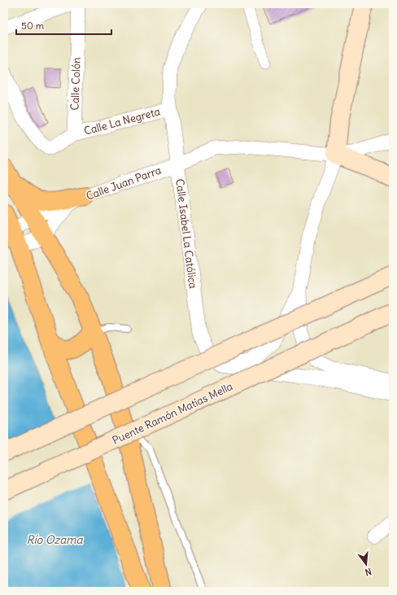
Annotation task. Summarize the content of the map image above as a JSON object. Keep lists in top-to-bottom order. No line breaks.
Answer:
{"streets":{"main road":["Puente Ramón Matías Mella"],"street":["Calle Colón","Calle La Negreta","Calle Juan Parra","Calle Isabel La Católica"]},"crossings":[["Calle Colón","Calle La Negreta"],["Calle La Negreta","Calle Isabel La Católica"],["Calle Juan Parra","Calle Isabel La Católica"]],"water":["Río Ozama"],"scale_bar":"50 m","north":"bottom"}
